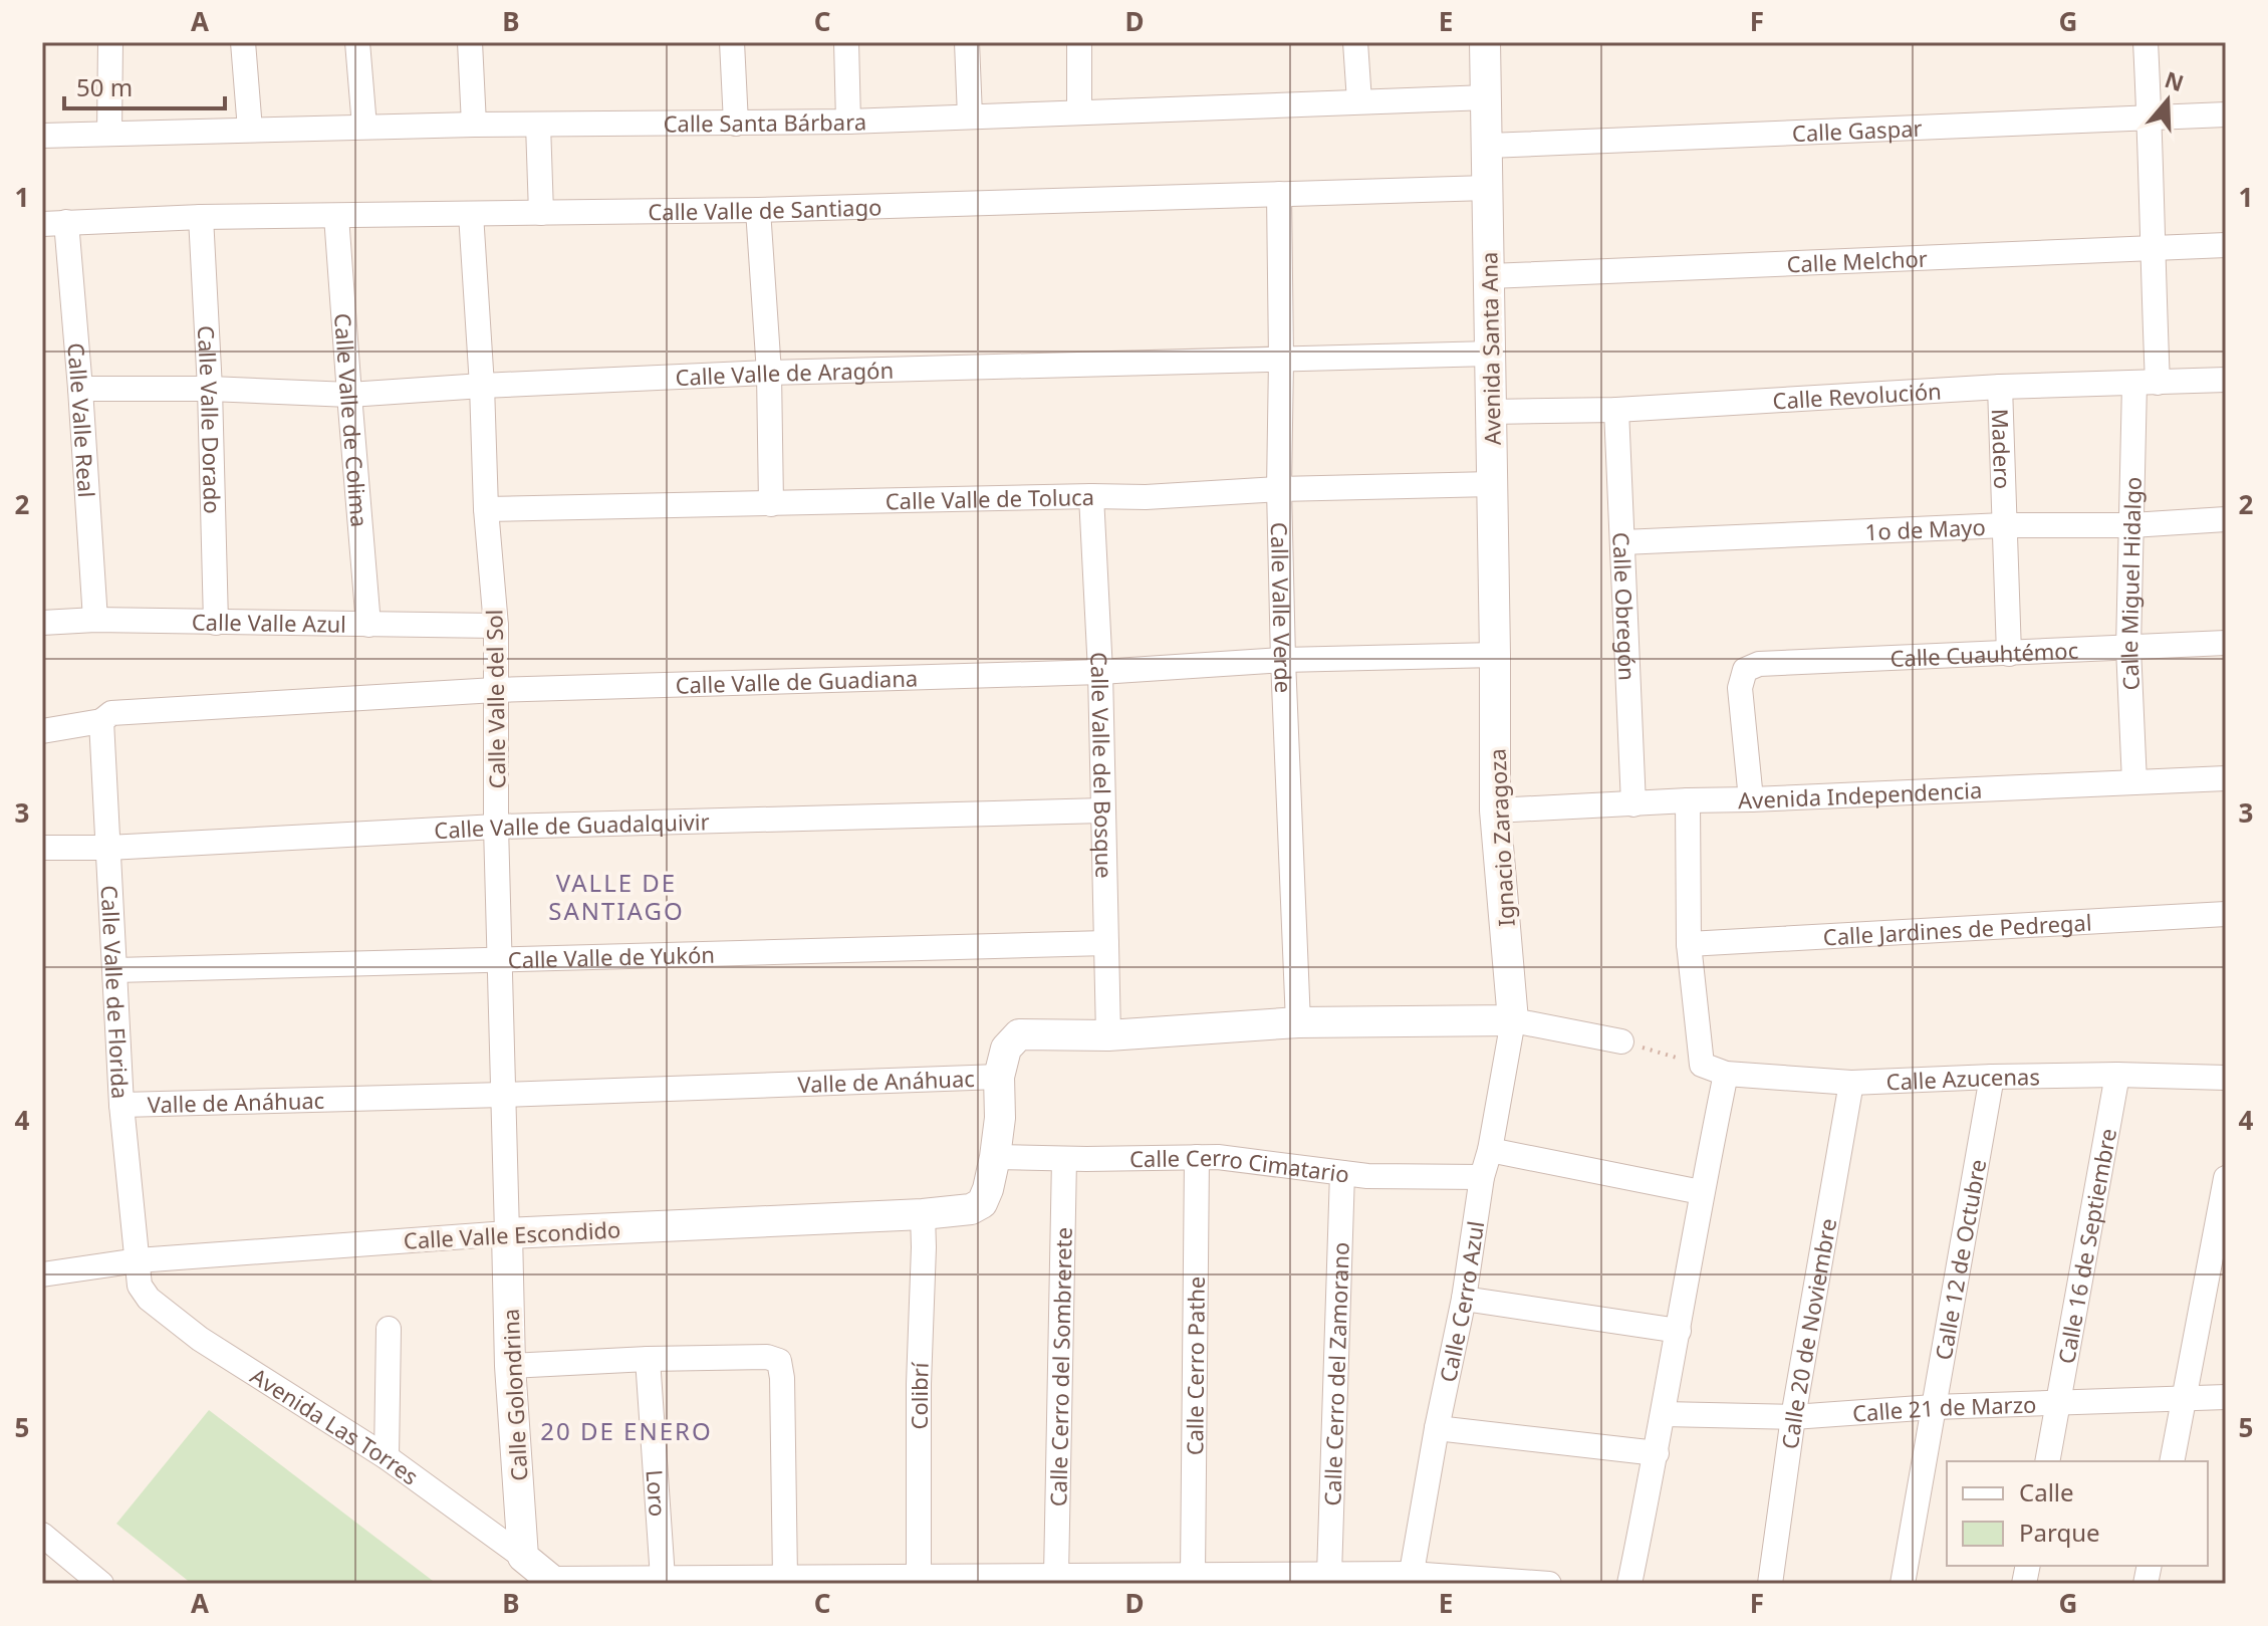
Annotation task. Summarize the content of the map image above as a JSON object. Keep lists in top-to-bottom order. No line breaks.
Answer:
{"streets":{"street":["Calle Santa Bárbara","Calle Gaspar","Calle Valle de Santiago","Calle Melchor","Avenida Santa Ana","Calle Valle de Aragón","Calle Revolución","Calle Valle Dorado","Calle Valle de Colima","Calle Valle Real","Madero","Calle Valle de Toluca","1o de Mayo","Calle Miguel Hidalgo","Calle Obregón","Calle Valle Verde","Calle Valle Azul","Calle Cuauhtémoc","Calle Valle de Guadiana","Calle Valle del Sol","Calle Valle del Bosque","Avenida Independencia","Calle Valle de Guadalquivir","Ignacio Zaragoza","Calle Jardines de Pedregal","Calle Valle de Yukón","Calle Valle de Florida","Calle Azucenas","Valle de Anáhuac","Calle Cerro Cimatario","Calle Valle Escondido","Calle 16 de Septiembre","Calle 12 de Octubre","Calle Cerro Azul","Calle 20 de Noviembre","Calle Cerro Pathe","Calle Cerro del Sombrerete","Calle Cerro del Zamorano","Calle Golondrina","Colibrí","Calle 21 de Marzo","Avenida Las Torres","Loro"]},"crossings":[["Calle Santa Bárbara","Avenida Santa Ana"],["Calle Gaspar","Avenida Santa Ana"],["Calle Gaspar","Calle Miguel Hidalgo"],["Calle Valle de Santiago","Avenida Santa Ana"],["Calle Valle de Santiago","Calle Valle Dorado"],["Calle Valle de Santiago","Calle Valle de Colima"],["Calle Valle de Santiago","Calle Valle Real"],["Calle Valle de Santiago","Calle Valle Verde"],["Calle Valle de Santiago","Calle Valle del Sol"],["Calle Melchor","Avenida Santa Ana"],["Calle Melchor","Calle Miguel Hidalgo"],["Avenida Santa Ana","Calle Valle de Aragón"],["Avenida Santa Ana","Calle Revolución"],["Avenida Santa Ana","Calle Valle de Toluca"],["Avenida Santa Ana","Calle Valle de Guadiana"],["Avenida Santa Ana","Ignacio Zaragoza"],["Calle Valle de Aragón","Calle Valle Dorado"],["Calle Valle de Aragón","Calle Valle de Colima"],["Calle Valle de Aragón","Calle Valle Real"],["Calle Valle de Aragón","Calle Valle Verde"],["Calle Valle de Aragón","Calle Valle del Sol"],["Calle Revolución","Madero"],["Calle Revolución","Calle Miguel Hidalgo"],["Calle Revolución","Calle Obregón"],["Calle Valle Dorado","Calle Valle Azul"],["Calle Valle de Colima","Calle Valle Azul"],["Calle Valle Real","Calle Valle Azul"],["Madero","1o de Mayo"],["Madero","Calle Cuauhtémoc"],["Calle Valle de Toluca","Calle Valle Verde"],["Calle Valle de Toluca","Calle Valle del Sol"],["Calle Valle de Toluca","Calle Valle del Bosque"],["1o de Mayo","Calle Miguel Hidalgo"],["1o de Mayo","Calle Obregón"],["Calle Miguel Hidalgo","Calle Cuauhtémoc"],["Calle Miguel Hidalgo","Avenida Independencia"],["Calle Obregón","Avenida Independencia"],["Calle Valle Verde","Calle Valle de Guadiana"],["Calle Valle Verde","Valle de Anáhuac"],["Calle Valle Azul","Calle Valle del Sol"],["Calle Cuauhtémoc","Avenida Independencia"],["Calle Valle de Guadiana","Calle Valle del Sol"],["Calle Valle de Guadiana","Calle Valle del Bosque"],["Calle Valle de Guadiana","Ignacio Zaragoza"],["Calle Valle de Guadiana","Calle Valle de Florida"],["Calle Valle del Sol","Calle Valle de Guadalquivir"],["Calle Valle del Sol","Calle Valle de Yukón"],["Calle Valle del Sol","Valle de Anáhuac"],["Calle Valle del Sol","Calle Valle Escondido"],["Calle Valle del Sol","Calle Golondrina"],["Calle Valle del Bosque","Calle Valle de Guadalquivir"],["Calle Valle del Bosque","Calle Valle de Yukón"],["Calle Valle del Bosque","Valle de Anáhuac"],["Avenida Independencia","Ignacio Zaragoza"],["Calle Valle de Guadalquivir","Calle Valle de Florida"],["Ignacio Zaragoza","Valle de Anáhuac"],["Ignacio Zaragoza","Calle Cerro Azul"],["Calle Valle de Yukón","Calle Valle de Florida"],["Calle Valle de Florida","Valle de Anáhuac"],["Calle Valle de Florida","Calle Valle Escondido"],["Calle Valle de Florida","Avenida Las Torres"],["Calle Azucenas","Calle 16 de Septiembre"],["Calle Azucenas","Calle 12 de Octubre"],["Calle Azucenas","Calle 20 de Noviembre"],["Valle de Anáhuac","Calle Cerro Azul"],["Calle Cerro Cimatario","Calle Valle Escondido"],["Calle Cerro Cimatario","Calle Cerro Azul"],["Calle Cerro Cimatario","Calle Cerro Pathe"],["Calle Cerro Cimatario","Calle Cerro del Sombrerete"],["Calle Cerro Cimatario","Calle Cerro del Zamorano"],["Calle Valle Escondido","Calle Golondrina"],["Calle Valle Escondido","Colibrí"],["Calle Valle Escondido","Avenida Las Torres"],["Calle 16 de Septiembre","Calle 21 de Marzo"],["Calle 12 de Octubre","Calle 21 de Marzo"],["Calle 20 de Noviembre","Calle 21 de Marzo"],["Calle Golondrina","Avenida Las Torres"]],"districts":["VALLE DE SANTIAGO","20 DE ENERO"],"legend":["Calle","Parque"],"scale_bar":"50 m","north":"top","grid":{"columns":["A","B","C","D","E","F","G"],"rows":["1","2","3","4","5"]}}
